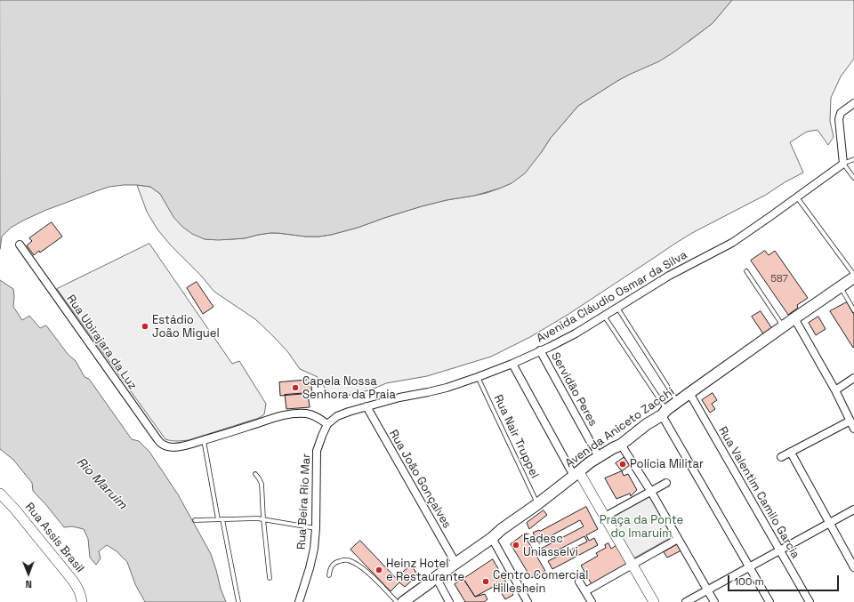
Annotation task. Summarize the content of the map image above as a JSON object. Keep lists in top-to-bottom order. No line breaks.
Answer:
{"streets":{"main road":["Avenida Aniceto Zacchi"],"street":["Avenida Cláudio Osmar da Silva","Rua Ubirajara da Luz","Servidão Peres","Rua João Gonçalves","Rua Valentim Camilo Garcia","Rua Beira Rio Mar","Rua Assis Brasil"],"lane":["Rua Nair Truppel"]},"crossings":[["Avenida Cláudio Osmar da Silva","Servidão Peres"],["Avenida Cláudio Osmar da Silva","Rua Nair Truppel"],["Avenida Cláudio Osmar da Silva","Rua João Gonçalves"],["Avenida Cláudio Osmar da Silva","Rua Beira Rio Mar"],["Servidão Peres","Avenida Aniceto Zacchi"],["Avenida Aniceto Zacchi","Rua Nair Truppel"],["Avenida Aniceto Zacchi","Rua João Gonçalves"],["Avenida Aniceto Zacchi","Rua Valentim Camilo Garcia"]],"water":["Rio Maruim"],"parks":["Praça da Ponte do Imaruim"],"places":["Estádio João Miguel","Capela Nossa Senhora da Praia","Polícia Militar","Fadesc Uniasselvi","Heinz Hotel e Restaurante","Centro Comercial Hilleshein"],"house_numbers":["587"],"scale_bar":"100 m","north":"bottom"}
